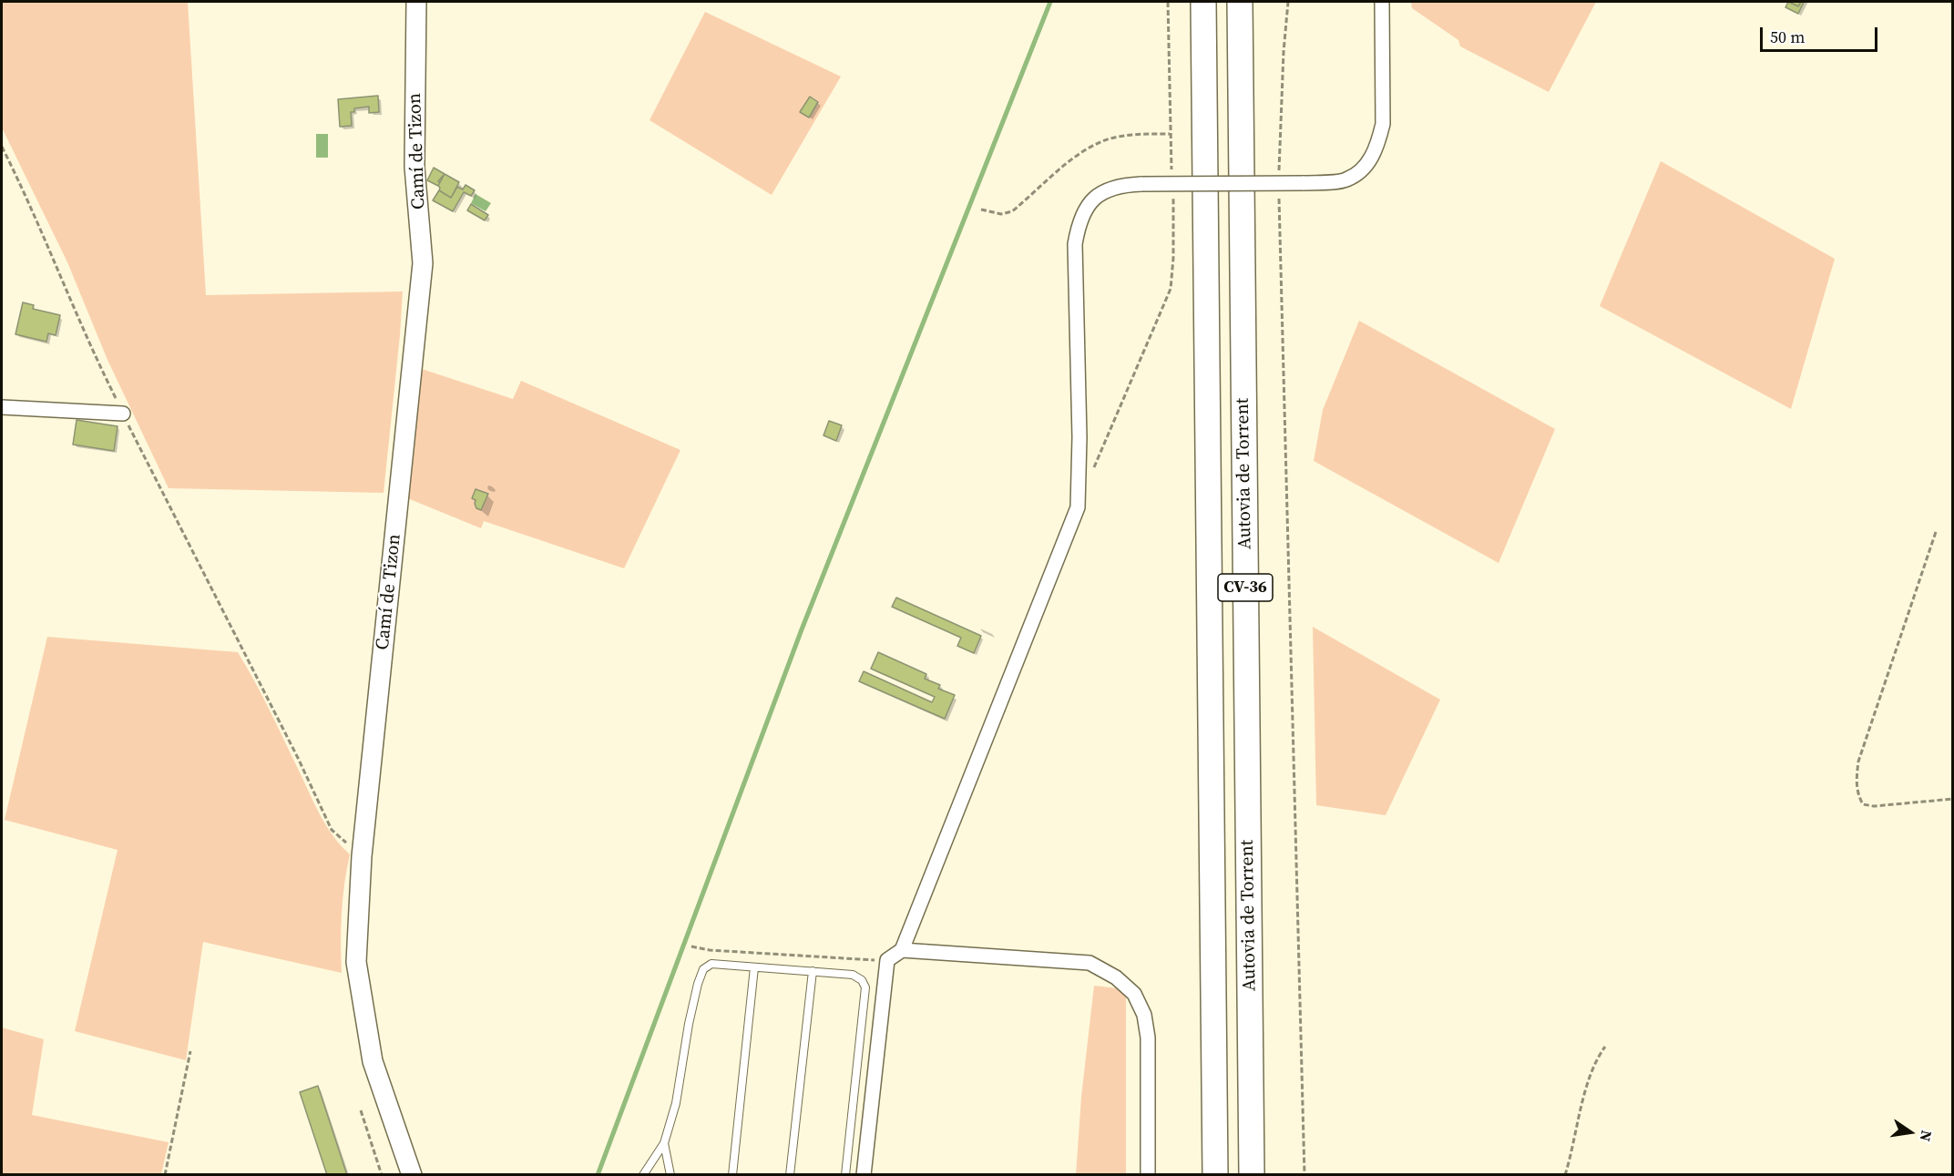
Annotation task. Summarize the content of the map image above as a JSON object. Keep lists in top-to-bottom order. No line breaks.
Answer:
{"streets":{"highway":["Autovia de Torrent","CV-36"],"street":["Camí de Tizon"]},"scale_bar":"50 m","north":"right"}
